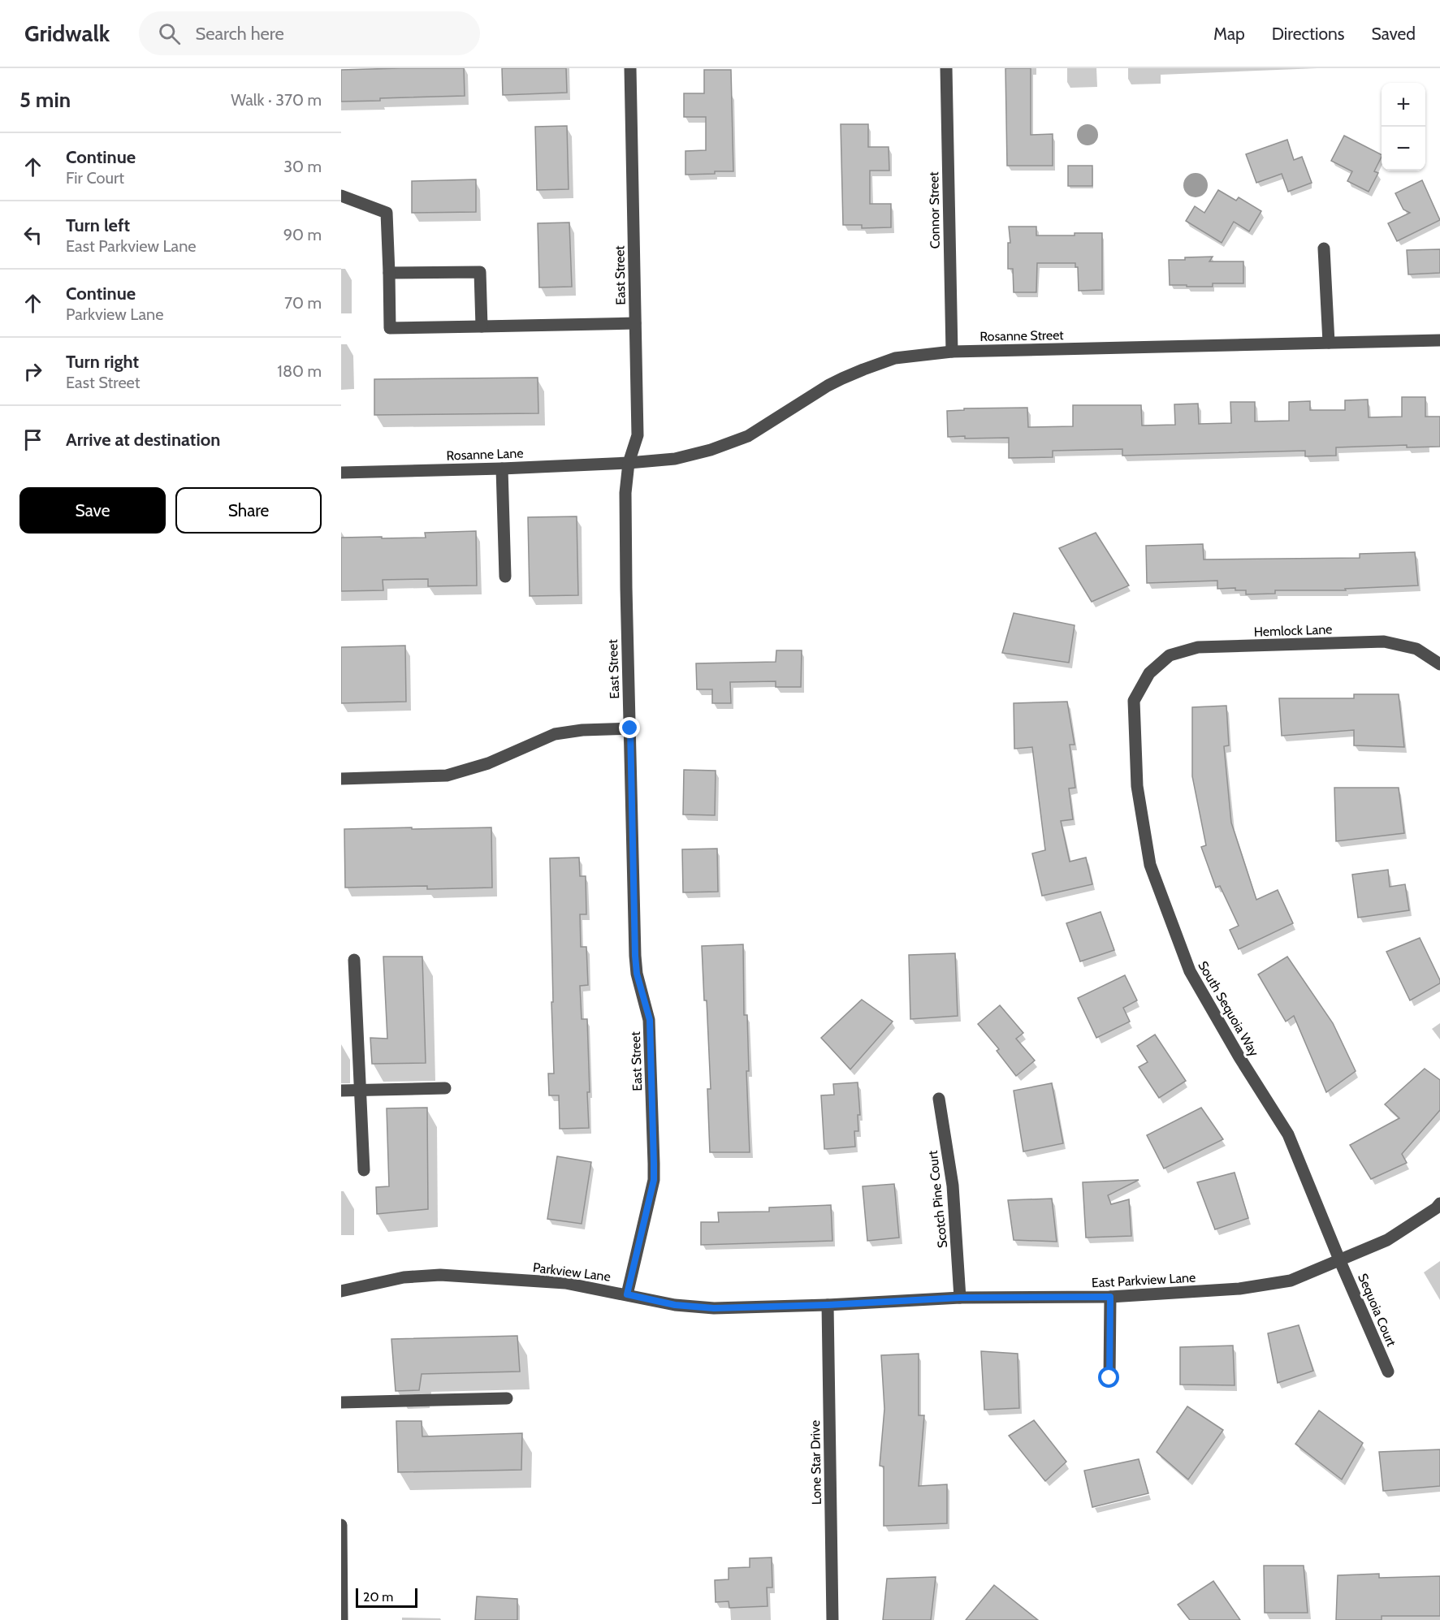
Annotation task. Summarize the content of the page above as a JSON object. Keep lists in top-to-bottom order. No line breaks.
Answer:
{"streets":{"street":["Connor Street","East Street","Rosanne Street","Rosanne Lane","Hemlock Lane","South Sequoia Way","Scotch Pine Court","Parkview Lane","East Parkview Lane","Sequoia Court","Lone Star Drive"]},"crossings":[["Connor Street","Rosanne Street"],["East Street","Rosanne Street"],["East Street","Rosanne Lane"],["East Street","Parkview Lane"],["Rosanne Street","Rosanne Lane"],["Hemlock Lane","South Sequoia Way"],["South Sequoia Way","East Parkview Lane"],["South Sequoia Way","Sequoia Court"],["Scotch Pine Court","East Parkview Lane"],["Parkview Lane","East Parkview Lane"],["Parkview Lane","Lone Star Drive"],["East Parkview Lane","Sequoia Court"],["East Parkview Lane","Lone Star Drive"]],"scale_bar":"20 m","page":{"header":"Gridwalk","search":"Search here","nav":["Map","Directions","Saved"],"heading":["5 min","Walk · 370 m"],"map_buttons":["+","−"],"list":[["Continue","Fir Court","30 m"],["Turn left","East Parkview Lane","90 m"],["Continue","Parkview Lane","70 m"],["Turn right","East Street","180 m"],"Arrive at destination"],"buttons":["Save","Share"],"scale":"20 m"}}
